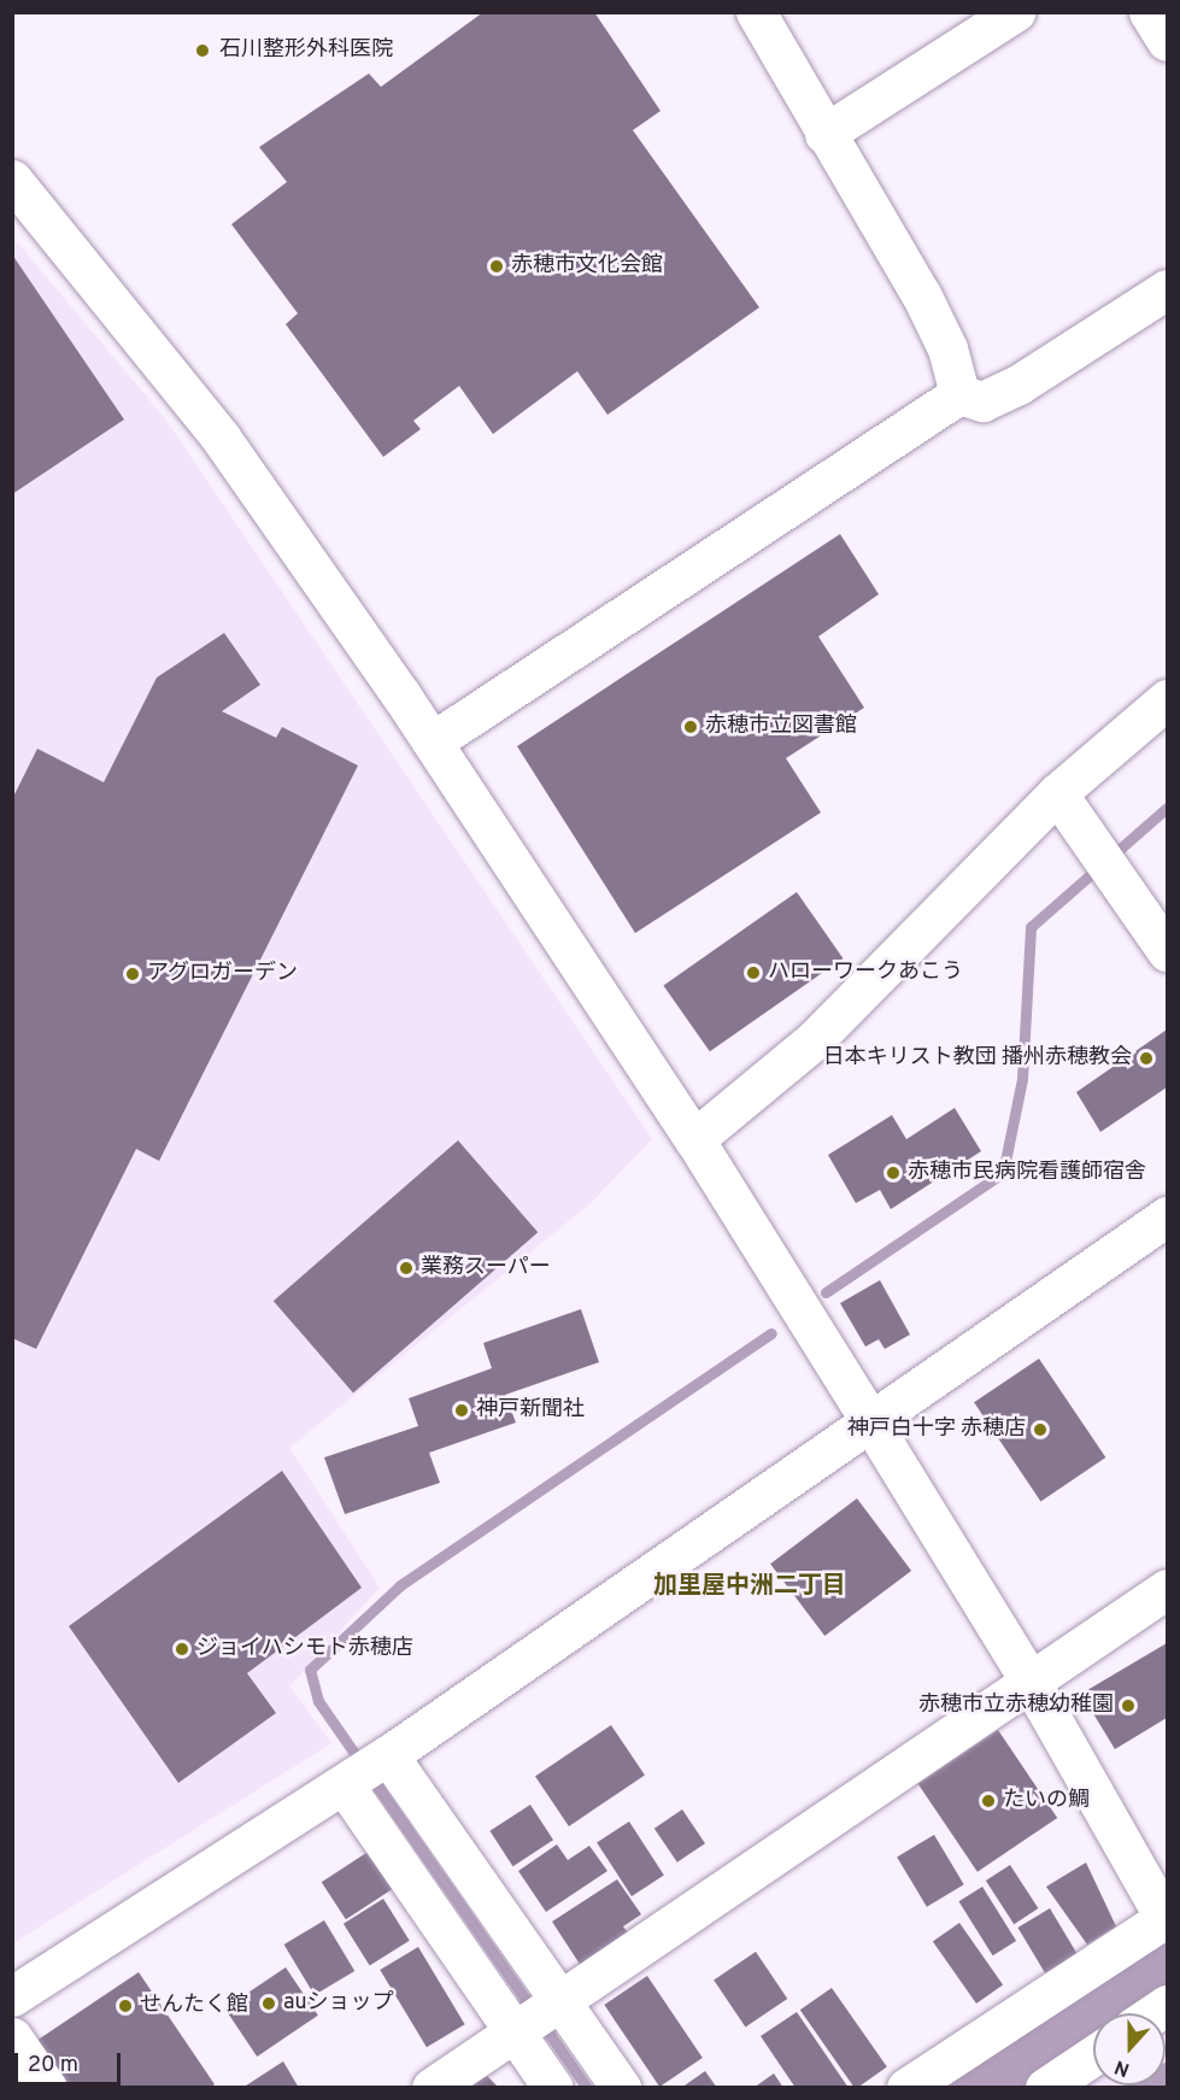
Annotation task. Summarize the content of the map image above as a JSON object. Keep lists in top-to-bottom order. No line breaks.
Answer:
{"districts":["加里屋中洲二丁目"],"places":["石川整形外科医院","赤穂市文化会館","赤穂市立図書館","ハローワークあこう","アグロガーデン","日本キリスト教団 播州赤穂教会","赤穂市民病院看護師宿舎","業務スーパー","神戸新聞社","神戸白十字 赤穂店","ジョイハシモト赤穂店","赤穂市立赤穂幼稚園","たいの鯛","auショップ","せんたく館"],"scale_bar":"20 m","north":"bottom"}
